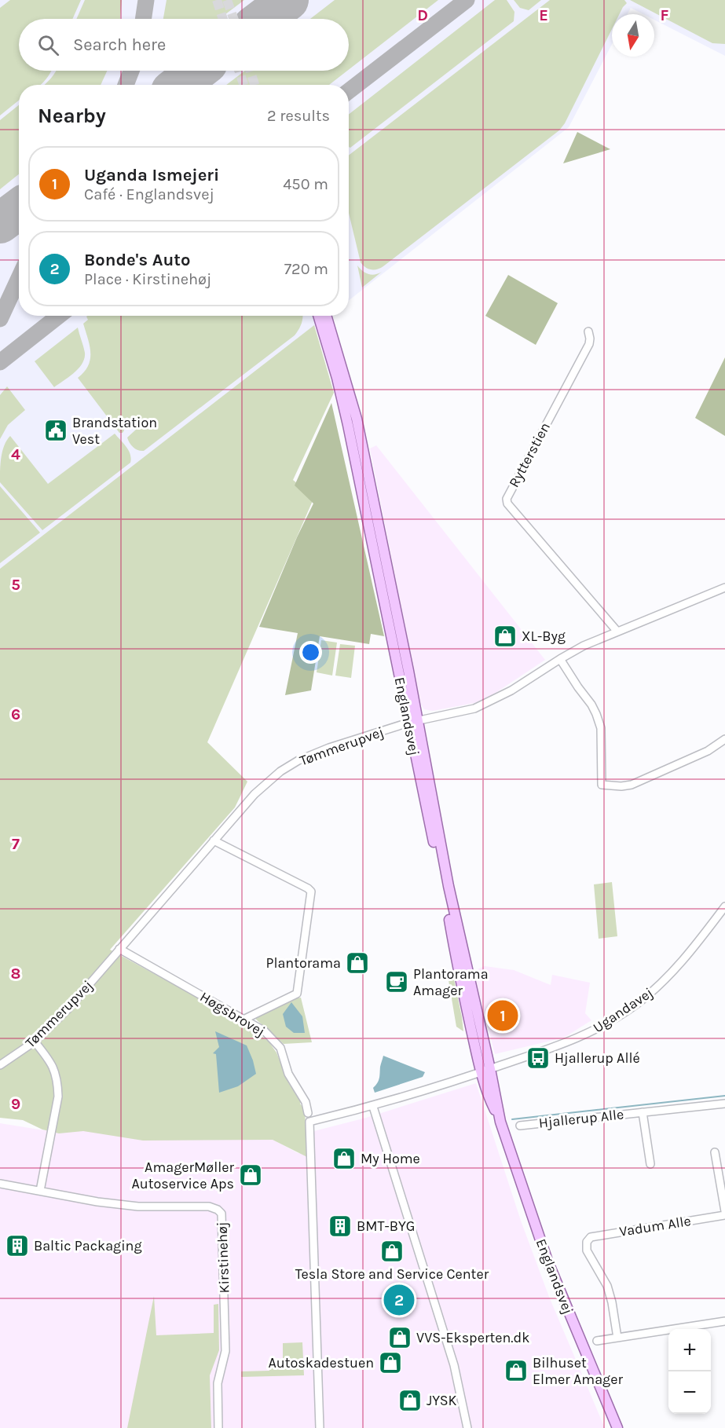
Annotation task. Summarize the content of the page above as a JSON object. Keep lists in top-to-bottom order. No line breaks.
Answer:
{"streets":{"main road":["Englandsvej"],"street":["Rytterstien","Tømmerupvej","Ugandavej","Høgsbrovej","Hjallerup Alle","Vadum Alle","Kirstinehøj"]},"crossings":[["Rytterstien","Tømmerupvej"],["Englandsvej","Tømmerupvej"],["Englandsvej","Ugandavej"],["Tømmerupvej","Høgsbrovej"]],"places":{"public building":["Brandstation Vest"],"shop":["XL-Byg","Plantorama","My Home","AmagerMøller Autoservice Aps","Tesla Store and Service Center","VVS-Eksperten.dk","Autoskadestuen","Bilhuset Elmer Amager","JYSK"],"cafe":["Plantorama Amager"],"bus stop":["Hjallerup Allé"],"building":["BMT-BYG","Baltic Packaging"]},"north":"bottom","page":{"search":"Search here","heading":["Nearby","2 results"],"list":[{"mark":"1","name":"Uganda Ismejeri","note":"Café · Englandsvej","value":"450 m"},{"mark":"2","name":"Bonde's Auto","note":"Place · Kirstinehøj","value":"720 m"}],"pins":["1","2"],"map_buttons":["+","−"]},"grid":{"columns":["D","E","F"],"rows":["4","5","6","7","8","9"]}}
